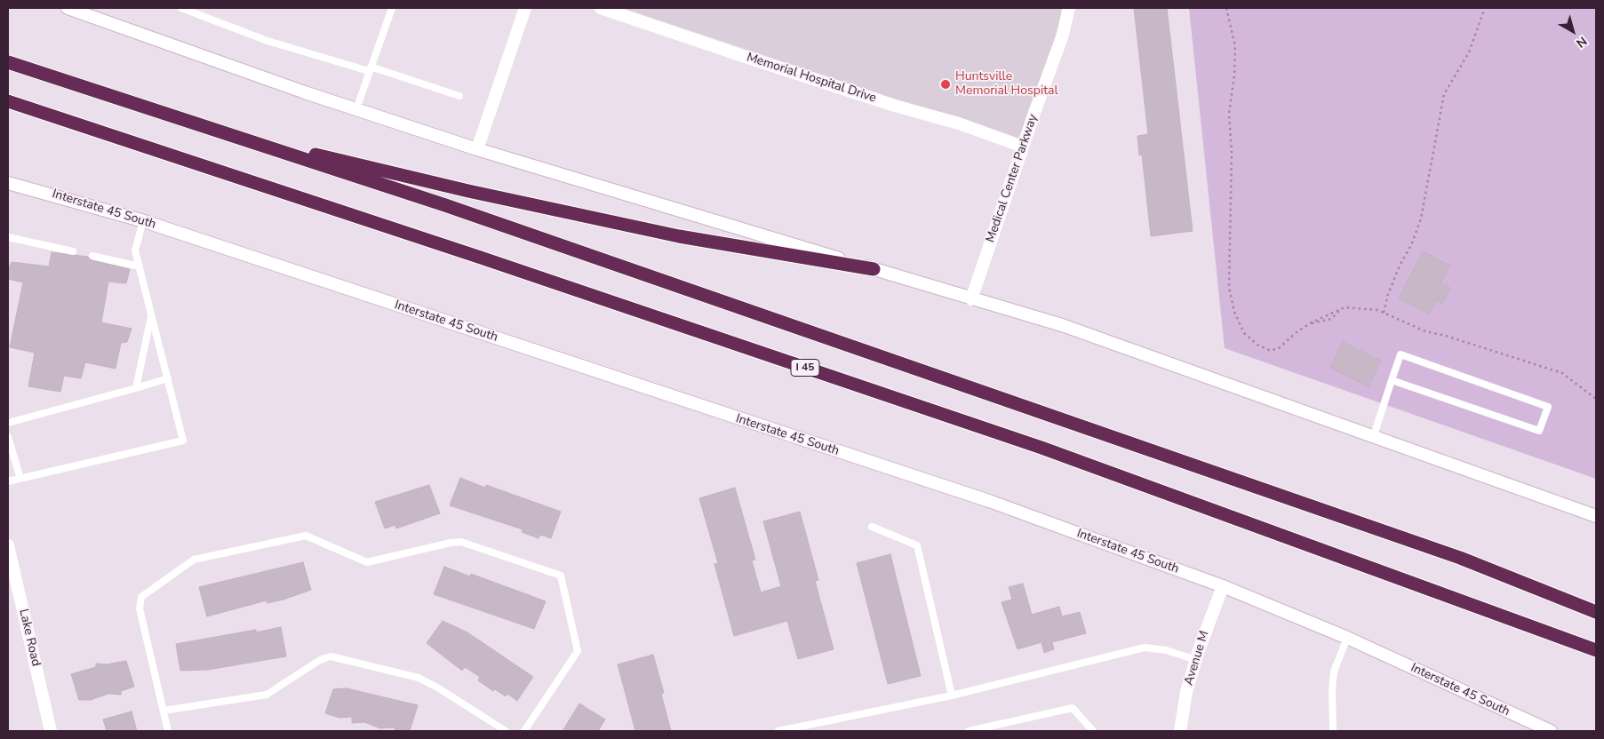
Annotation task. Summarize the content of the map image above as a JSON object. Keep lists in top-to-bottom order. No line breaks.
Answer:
{"streets":{"highway":["I 45"],"main road":["Memorial Hospital Drive","Medical Center Parkway","Interstate 45 South","Lake Road","Avenue M"]},"crossings":[["Memorial Hospital Drive","Medical Center Parkway"],["Interstate 45 South","Avenue M"]],"places":["Huntsville Memorial Hospital"],"north":"bottom right"}
